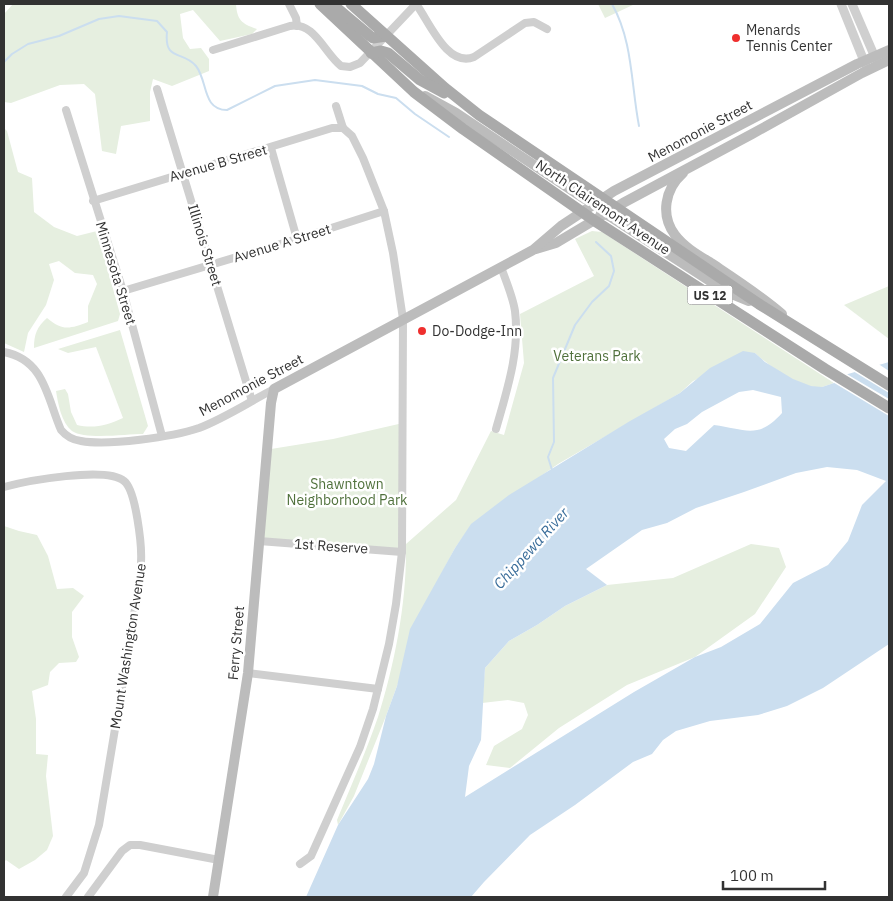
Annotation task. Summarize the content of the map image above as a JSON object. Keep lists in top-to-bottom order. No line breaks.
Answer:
{"streets":{"main road":["Menomonie Street","North Clairemont Avenue","US 12","Ferry Street"],"street":["Avenue B Street","Avenue A Street","Illinois Street","Minnesota Street","1st Reserve","Mount Washington Avenue"]},"crossings":[["Menomonie Street","North Clairemont Avenue"],["Menomonie Street","Illinois Street"],["Menomonie Street","Minnesota Street"],["Menomonie Street","Ferry Street"],["Avenue B Street","Illinois Street"],["Avenue B Street","Minnesota Street"],["Avenue A Street","Illinois Street"],["Avenue A Street","Minnesota Street"],["1st Reserve","Ferry Street"]],"water":["Chippewa River"],"parks":["Veterans Park","Shawntown Neighborhood Park"],"places":["Menards Tennis Center","Do-Dodge-Inn"],"scale_bar":"100 m"}
